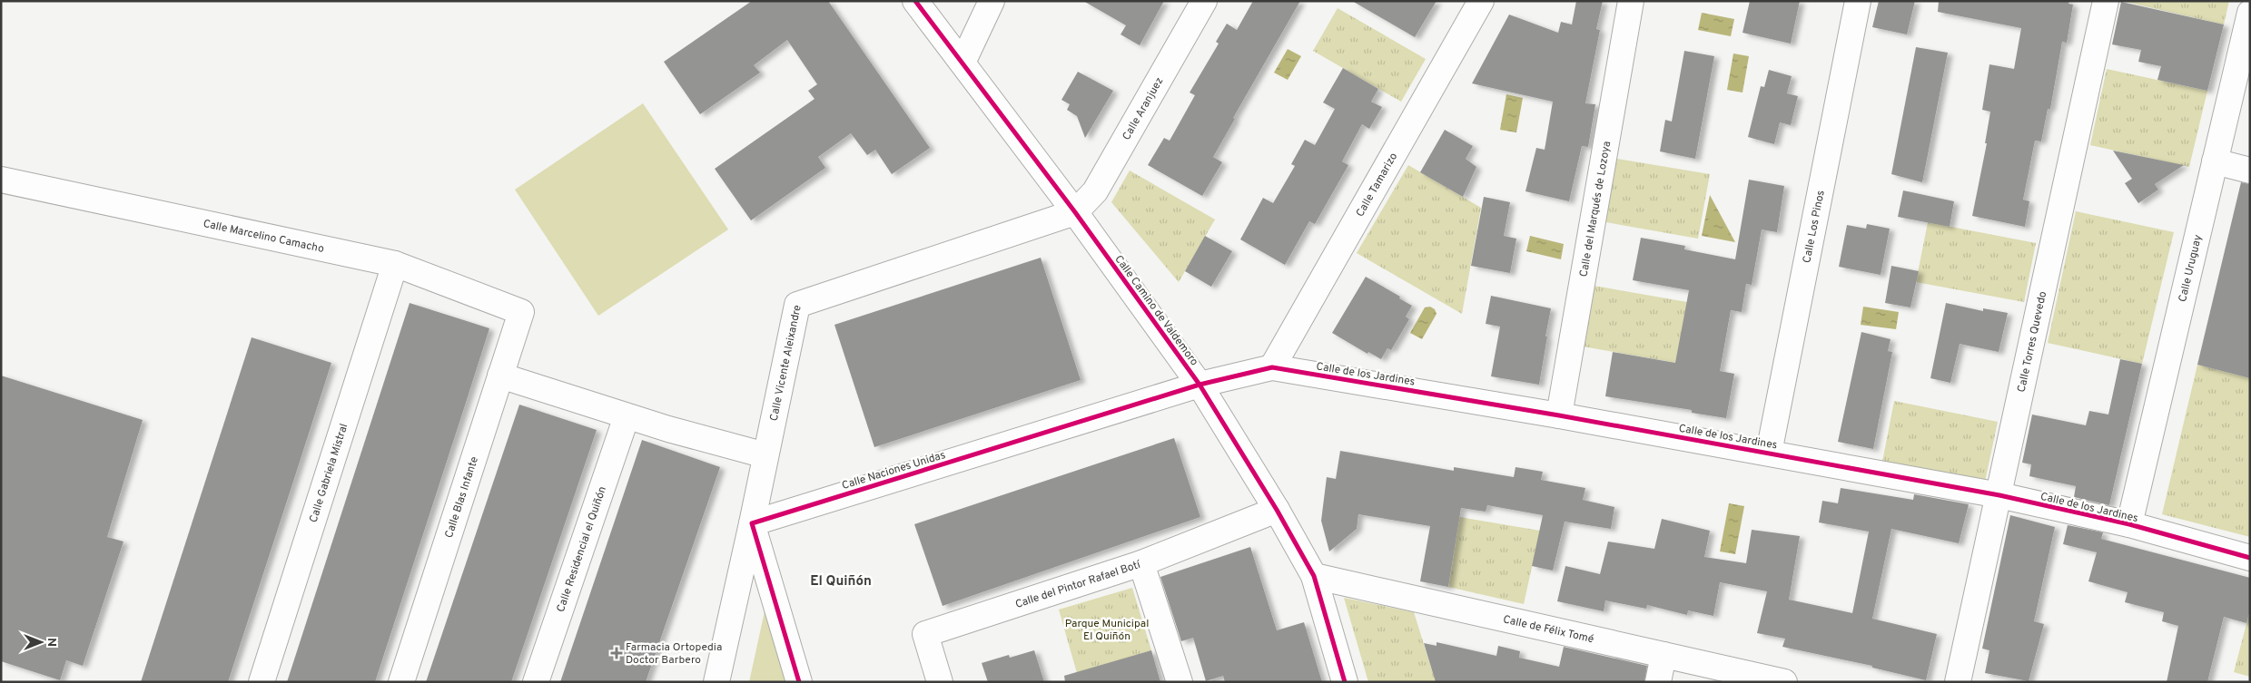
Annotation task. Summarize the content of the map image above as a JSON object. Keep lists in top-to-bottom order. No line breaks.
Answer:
{"streets":{"street":["Calle Aranjuez","Calle Tamarizo","Calle del Marqués de Lozoya","Calle Los Pinos","Calle Marcelino Camacho","Calle Uruguay","Calle Camino de Valdemoro","Calle Torres Quevedo","Calle Vicente Aleixandre","Calle de los Jardines","Calle Naciones Unidas","Calle Gabriela Mistral","Calle Blas Infante","Calle Residencial el Quiñón","Calle del Pintor Rafael Botí","Calle de Félix Tomé"]},"crossings":[["Calle Aranjuez","Calle Camino de Valdemoro"],["Calle Aranjuez","Calle Vicente Aleixandre"],["Calle Tamarizo","Calle de los Jardines"],["Calle del Marqués de Lozoya","Calle de los Jardines"],["Calle Los Pinos","Calle de los Jardines"],["Calle Marcelino Camacho","Calle Gabriela Mistral"],["Calle Marcelino Camacho","Calle Blas Infante"],["Calle Uruguay","Calle de los Jardines"],["Calle Camino de Valdemoro","Calle Vicente Aleixandre"],["Calle Camino de Valdemoro","Calle de los Jardines"],["Calle Camino de Valdemoro","Calle Naciones Unidas"],["Calle Camino de Valdemoro","Calle del Pintor Rafael Botí"],["Calle Camino de Valdemoro","Calle de Félix Tomé"],["Calle Torres Quevedo","Calle de los Jardines"],["Calle Vicente Aleixandre","Calle Naciones Unidas"],["Calle de los Jardines","Calle Naciones Unidas"]],"districts":["El Quiñón"],"parks":["Parque Municipal El Quiñón"],"places":{"health":["Farmacia Ortopedia Doctor Barbero"]},"north":"right"}
